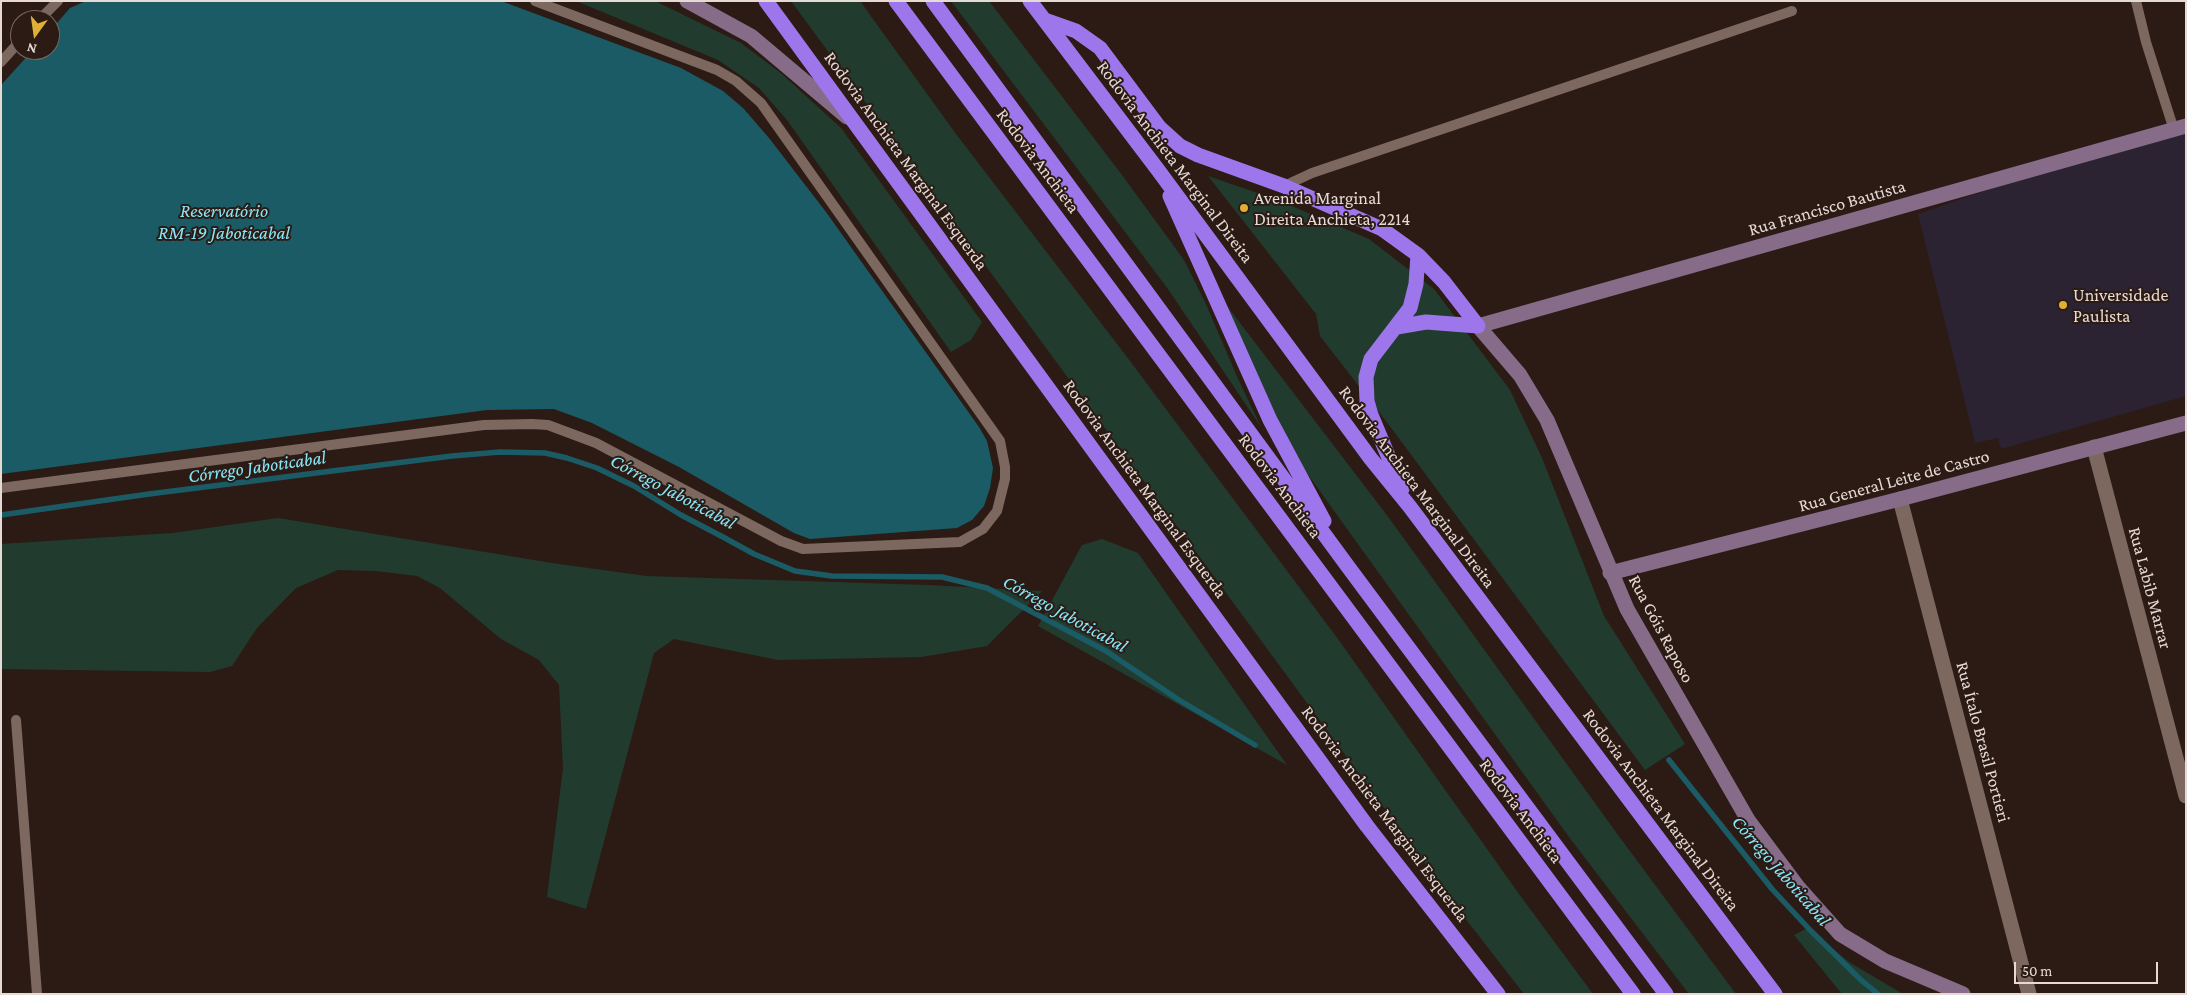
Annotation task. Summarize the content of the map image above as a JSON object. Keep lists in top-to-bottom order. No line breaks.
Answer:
{"streets":{"highway":["Rodovia Anchieta Marginal Esquerda","Rodovia Anchieta","Rodovia Anchieta Marginal Direita"],"street":["Rua Francisco Bautista","Rua General Leite de Castro","Rua Labib Marrar","Rua Góis Raposo","Rua Ítalo Brasil Portieri"]},"crossings":[["Rua Francisco Bautista","Rua Góis Raposo"],["Rua General Leite de Castro","Rua Labib Marrar"],["Rua General Leite de Castro","Rua Góis Raposo"],["Rua General Leite de Castro","Rua Ítalo Brasil Portieri"]],"water":["Reservatório RM-19 Jaboticabal","Córrego Jaboticabal"],"places":["Avenida Marginal Direita Anchieta, 2214","Universidade Paulista"],"scale_bar":"50 m","north":"bottom"}
